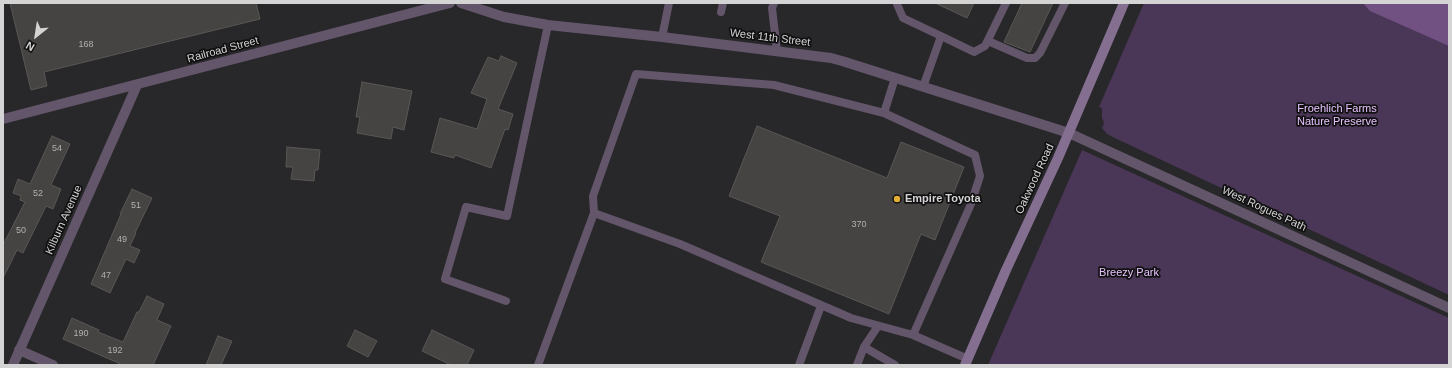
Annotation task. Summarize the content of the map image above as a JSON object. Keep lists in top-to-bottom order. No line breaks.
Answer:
{"streets":{"main road":["Oakwood Road"],"street":["West 11th Street","Railroad Street","West Rogues Path","Kilburn Avenue"]},"crossings":[["West 11th Street","Oakwood Road"],["West 11th Street","West Rogues Path"],["Railroad Street","Kilburn Avenue"],["Oakwood Road","West Rogues Path"]],"parks":["Froehlich Farms Nature Preserve","Breezy Park"],"places":["Empire Toyota"],"house_numbers":["168","54","52","51","370","50","49","47","190","192"],"north":"bottom left"}
